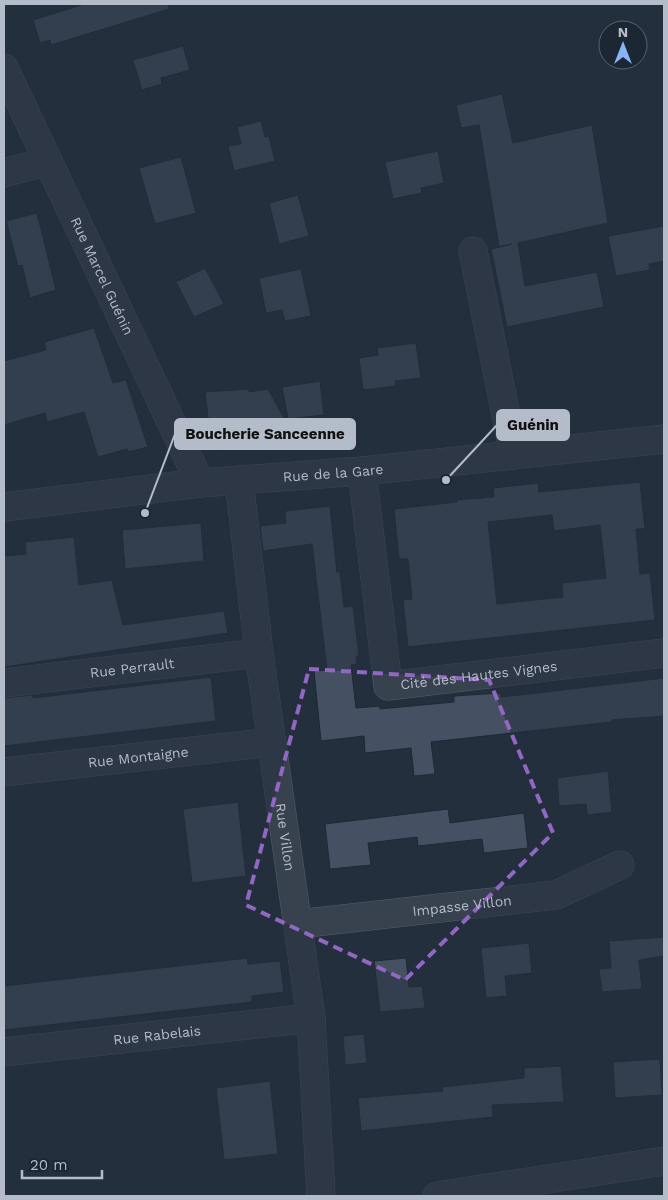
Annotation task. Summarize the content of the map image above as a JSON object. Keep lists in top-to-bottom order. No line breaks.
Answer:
{"streets":{"street":["Rue Marcel Guénin","Rue de la Gare","Rue Perrault","Cité des Hautes Vignes","Rue Montaigne","Rue Villon","Impasse Villon","Rue Rabelais"]},"crossings":[["Rue Marcel Guénin","Rue de la Gare"],["Rue de la Gare","Cité des Hautes Vignes"],["Rue de la Gare","Rue Villon"],["Rue Perrault","Rue Villon"],["Rue Montaigne","Rue Villon"],["Rue Villon","Impasse Villon"],["Rue Villon","Rue Rabelais"]],"places":["Guénin","Boucherie Sanceenne"],"scale_bar":"20 m","north":"top"}
